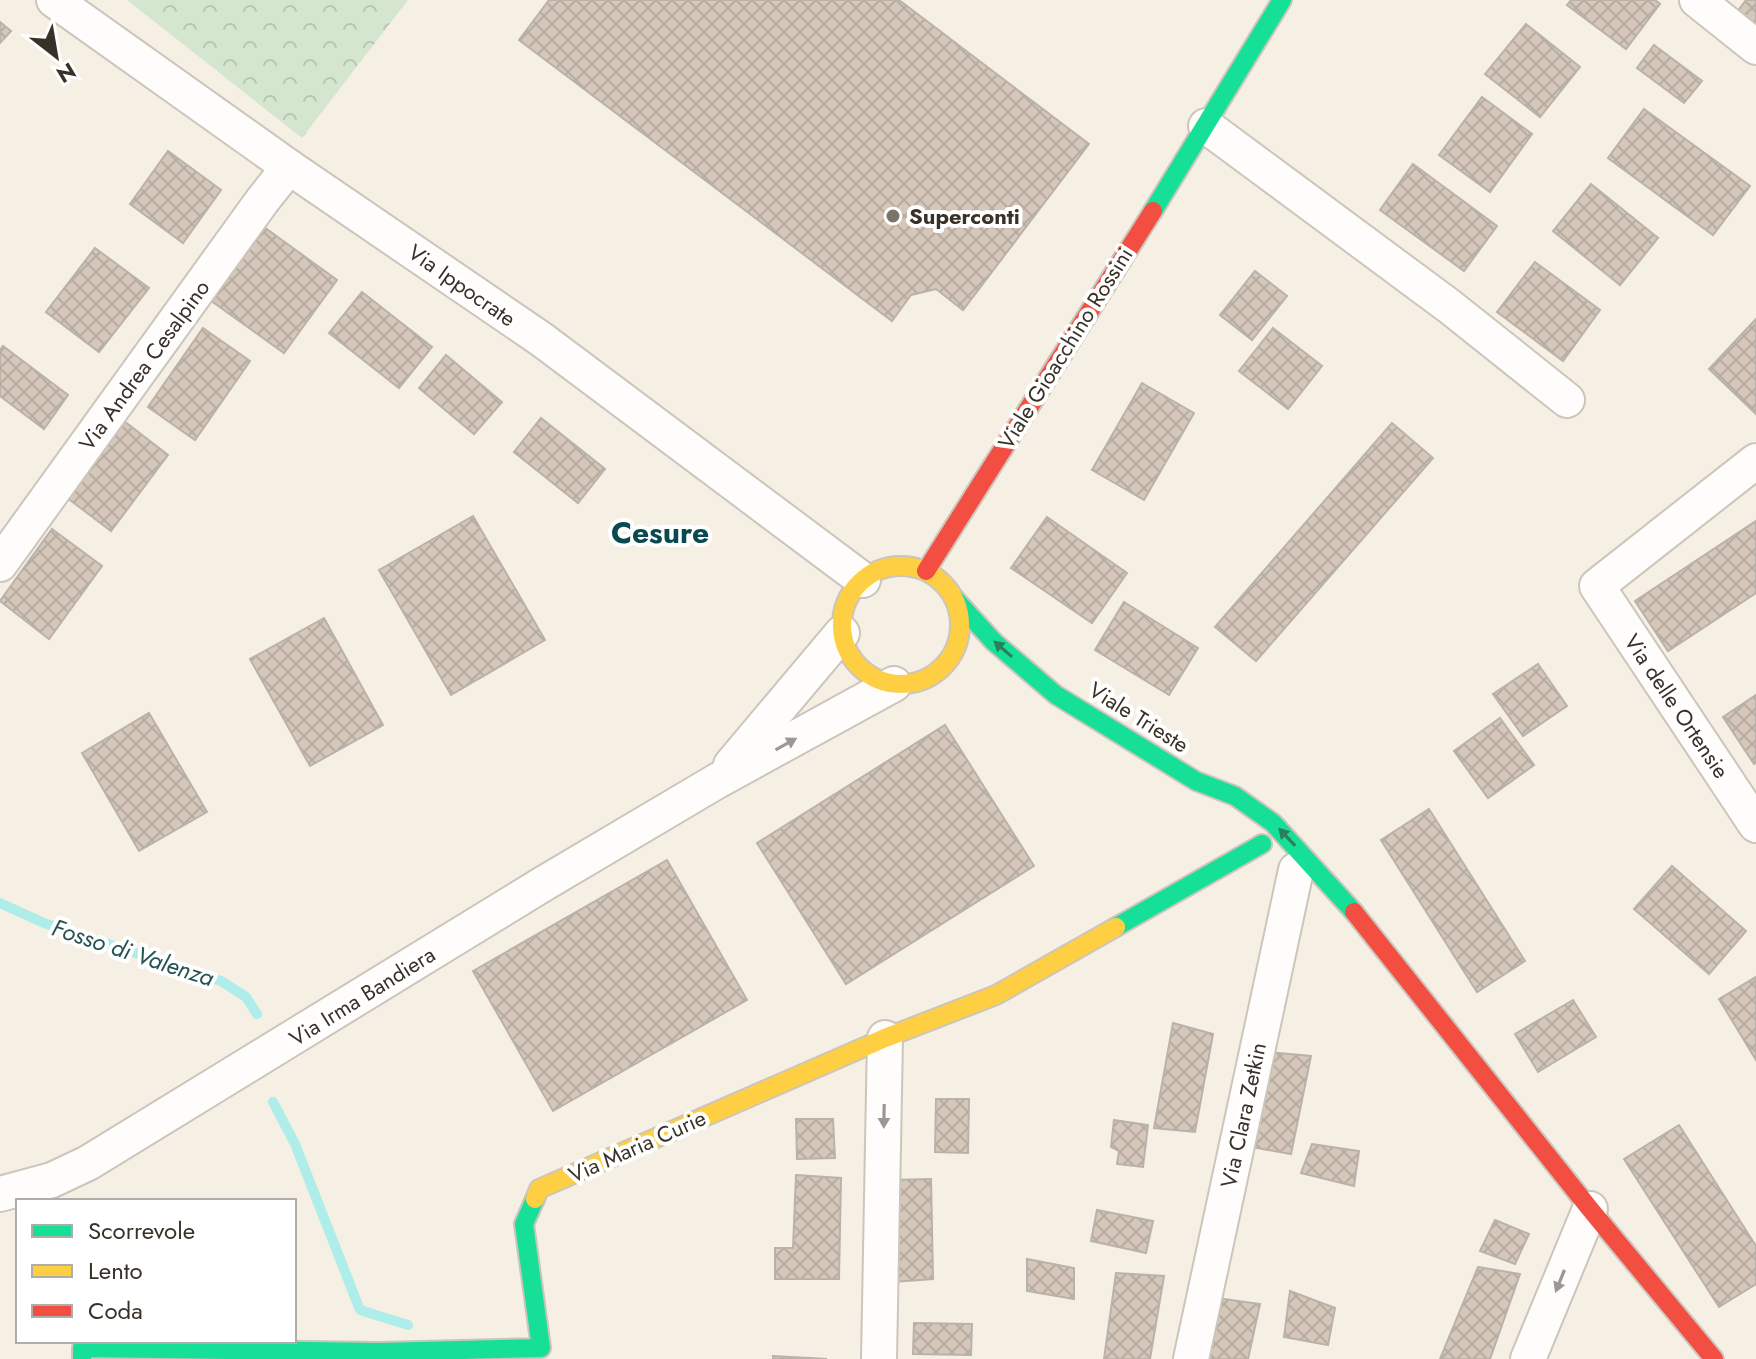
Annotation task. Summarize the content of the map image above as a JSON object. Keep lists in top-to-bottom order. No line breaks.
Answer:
{"streets":{"street":["Via Ippocrate","Viale Gioacchino Rossini","Via Andrea Cesalpino","Via delle Ortensie","Viale Trieste","Via Irma Bandiera","Via Clara Zetkin","Via Maria Curie"]},"crossings":[["Via Ippocrate","Viale Gioacchino Rossini"],["Via Ippocrate","Via Andrea Cesalpino"],["Via Ippocrate","Viale Trieste"],["Via Ippocrate","Via Irma Bandiera"],["Viale Gioacchino Rossini","Viale Trieste"],["Viale Gioacchino Rossini","Via Irma Bandiera"],["Viale Trieste","Via Irma Bandiera"],["Viale Trieste","Via Clara Zetkin"],["Viale Trieste","Via Maria Curie"],["Via Clara Zetkin","Via Maria Curie"]],"districts":["Cesure"],"water":["Fosso di Valenza"],"places":["Superconti"],"legend":["Scorrevole","Lento","Coda"],"north":"bottom right"}
